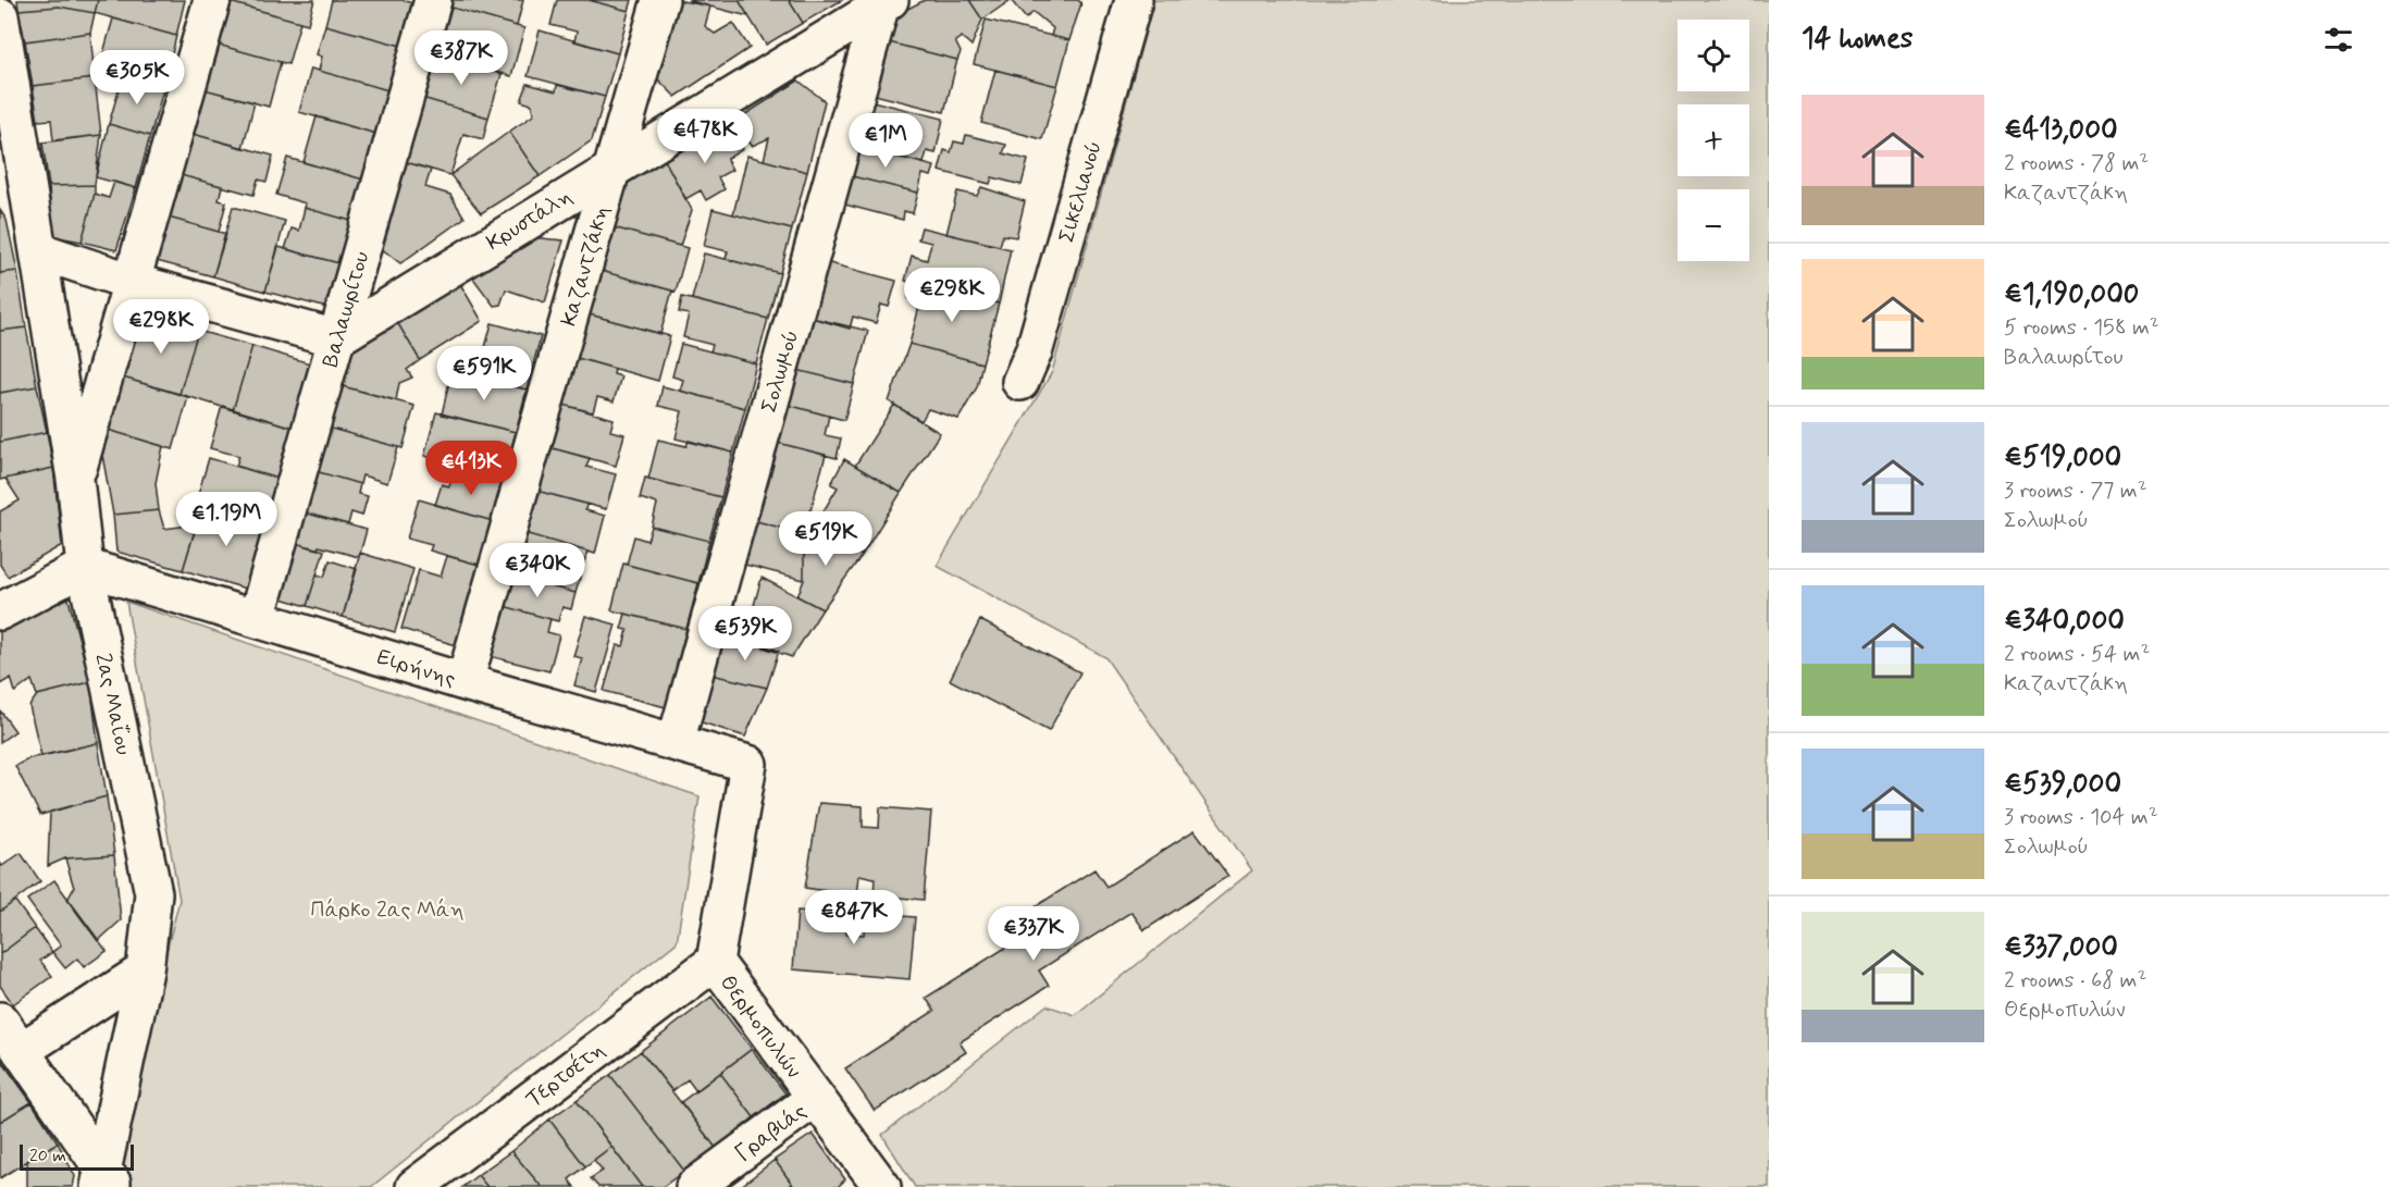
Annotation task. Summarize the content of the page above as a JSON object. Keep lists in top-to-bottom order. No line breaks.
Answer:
{"streets":{"street":["Σικελιανού","Κρυστάλη","Καζαντζάκη","Βαλαωρίτου","Σολωμού","Ειρήνης","2ας Μαΐου","Θερμοπυλών","Τερτσέτη","Γραβιάς"]},"crossings":[["Κρυστάλη","Καζαντζάκη"],["Κρυστάλη","Βαλαωρίτου"],["Κρυστάλη","Σολωμού"],["Καζαντζάκη","Ειρήνης"],["Βαλαωρίτου","Ειρήνης"],["Σολωμού","Ειρήνης"],["Ειρήνης","2ας Μαΐου"],["Ειρήνης","Θερμοπυλών"],["Θερμοπυλών","Τερτσέτη"],["Θερμοπυλών","Γραβιάς"]],"parks":["Πάρκο 2ας Μάη"],"scale_bar":"20 m","page":{"heading":"14 homes","map_buttons":["+","−"],"price":["€387K","€305K","€478K","€1M","€298K","€298K","€591K","€413K","€1.19M","€519K","€340K","€539K","€847K","€337K"],"list":[{"name":"€413,000","note":"2 rooms · 78 m² · Καζαντζάκη"},{"name":"€1,190,000","note":"5 rooms · 158 m² · Βαλαωρίτου"},{"name":"€519,000","note":"3 rooms · 77 m² · Σολωμού"},{"name":"€340,000","note":"2 rooms · 54 m² · Καζαντζάκη"},{"name":"€539,000","note":"3 rooms · 104 m² · Σολωμού"},{"name":"€337,000","note":"2 rooms · 68 m² · Θερμοπυλών"}],"scale":"20 m"}}
